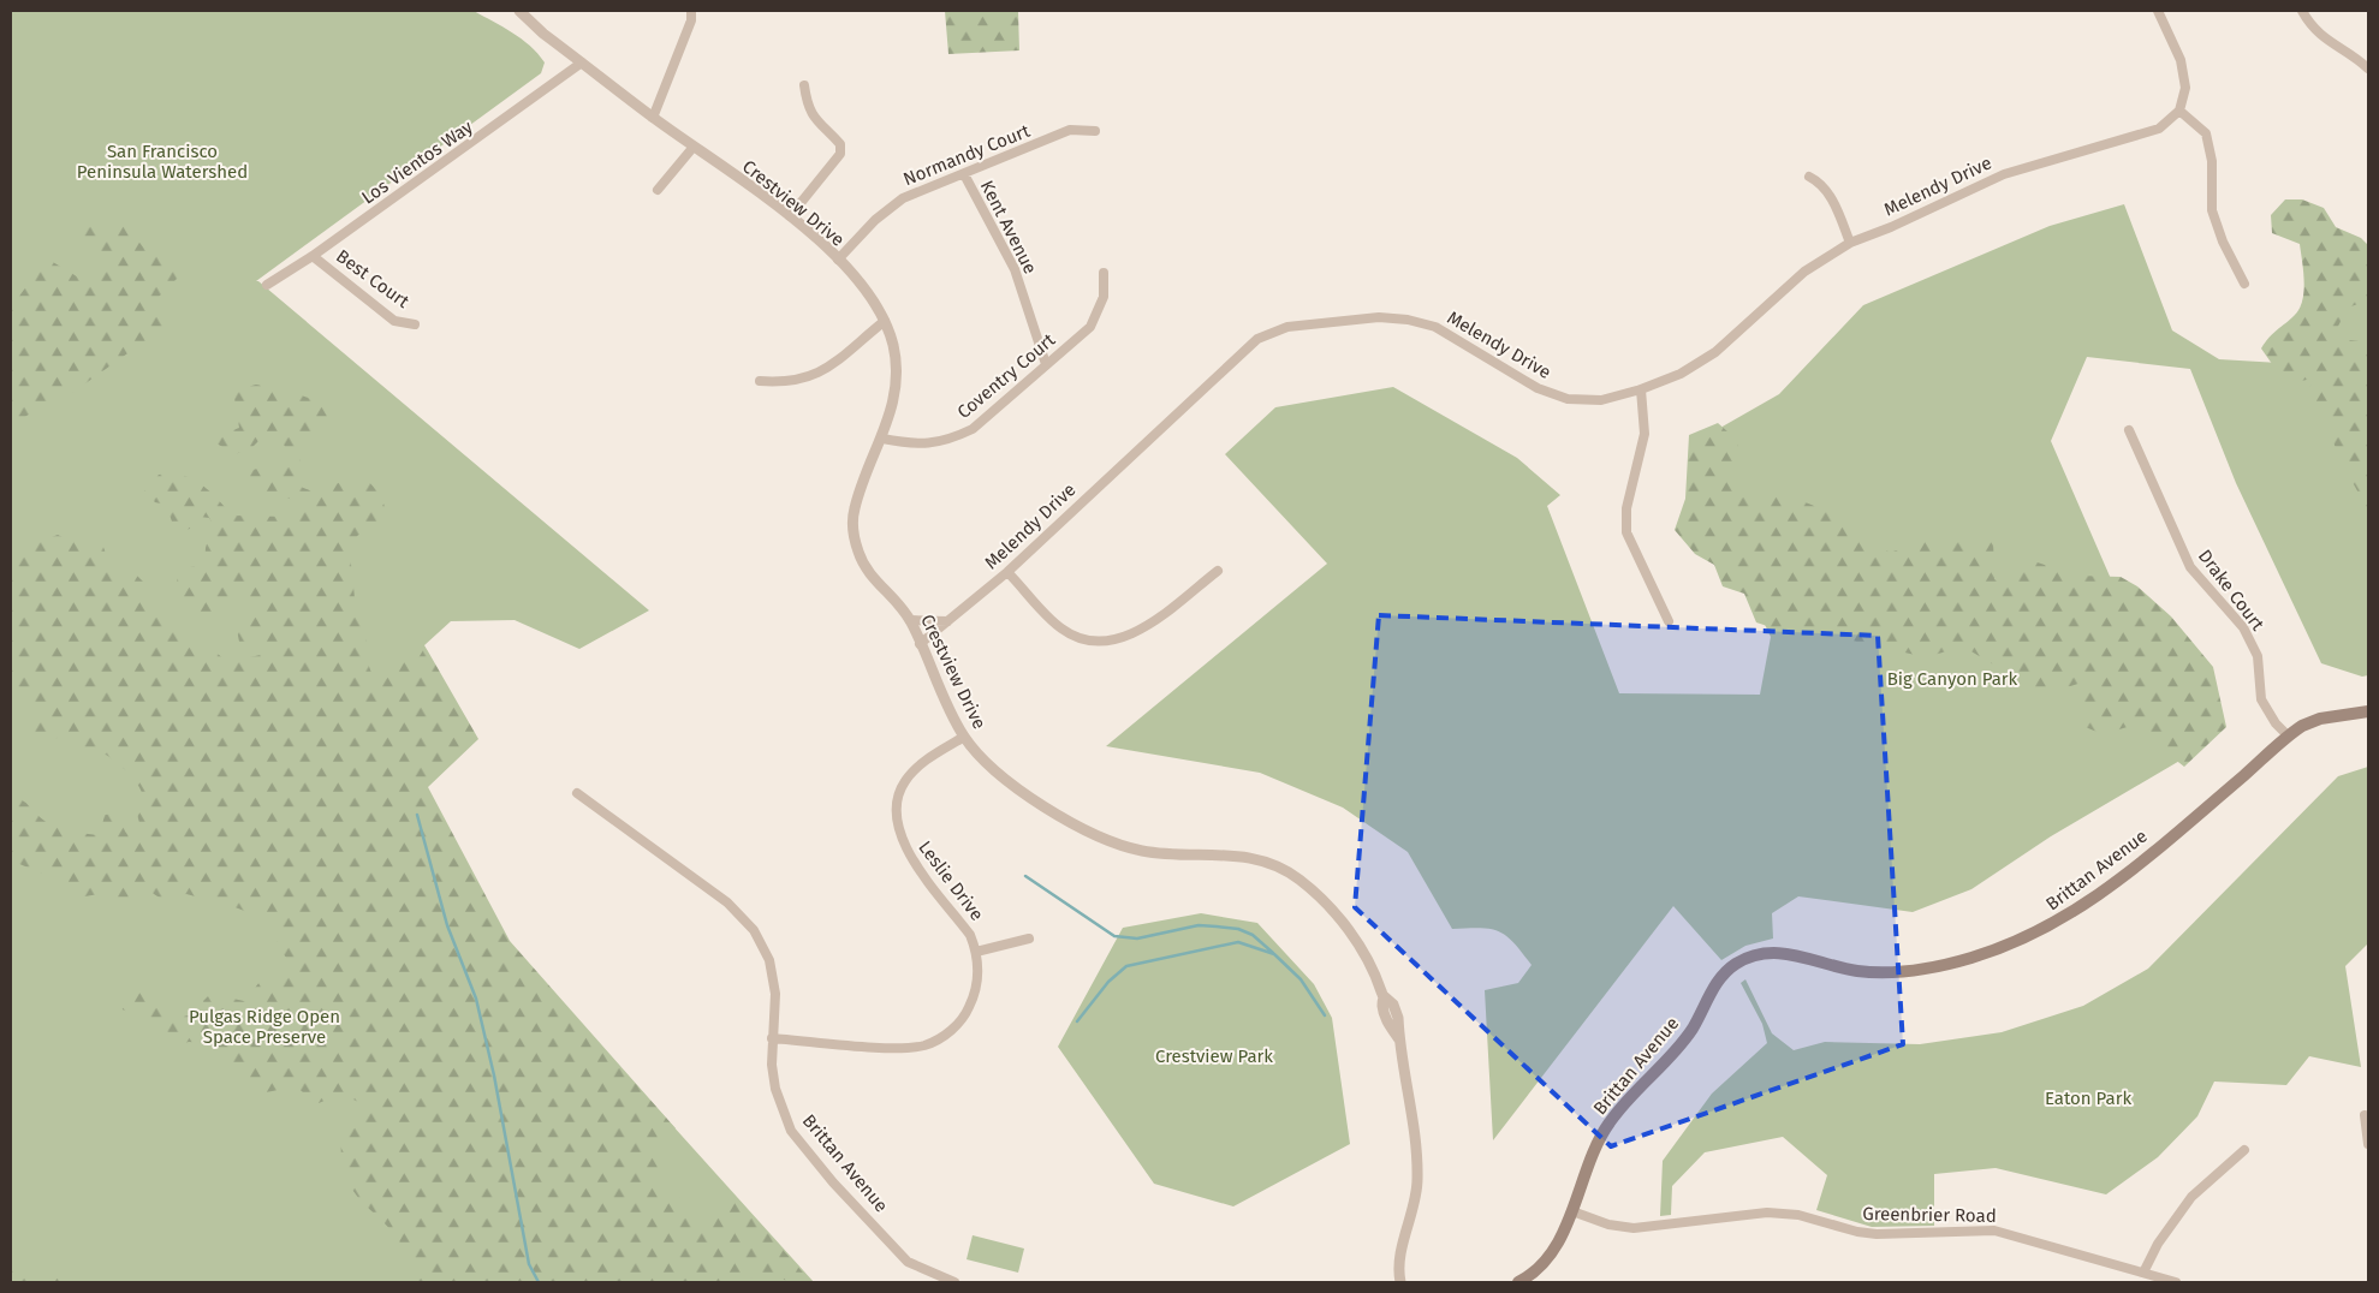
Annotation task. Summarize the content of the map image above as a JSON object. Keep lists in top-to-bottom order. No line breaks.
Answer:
{"streets":{"main road":["Brittan Avenue"],"street":["Normandy Court","Los Vientos Way","Melendy Drive","Crestview Drive","Kent Avenue","Best Court","Coventry Court","Drake Court","Leslie Drive","Greenbrier Road"]},"crossings":[["Normandy Court","Crestview Drive"],["Normandy Court","Kent Avenue"],["Los Vientos Way","Crestview Drive"],["Los Vientos Way","Best Court"],["Melendy Drive","Crestview Drive"],["Crestview Drive","Coventry Court"],["Crestview Drive","Leslie Drive"],["Kent Avenue","Coventry Court"],["Drake Court","Brittan Avenue"],["Brittan Avenue","Leslie Drive"],["Brittan Avenue","Greenbrier Road"]],"parks":["San Francisco Peninsula Watershed","Big Canyon Park","Pulgas Ridge Open Space Preserve","Crestview Park","Eaton Park"]}
